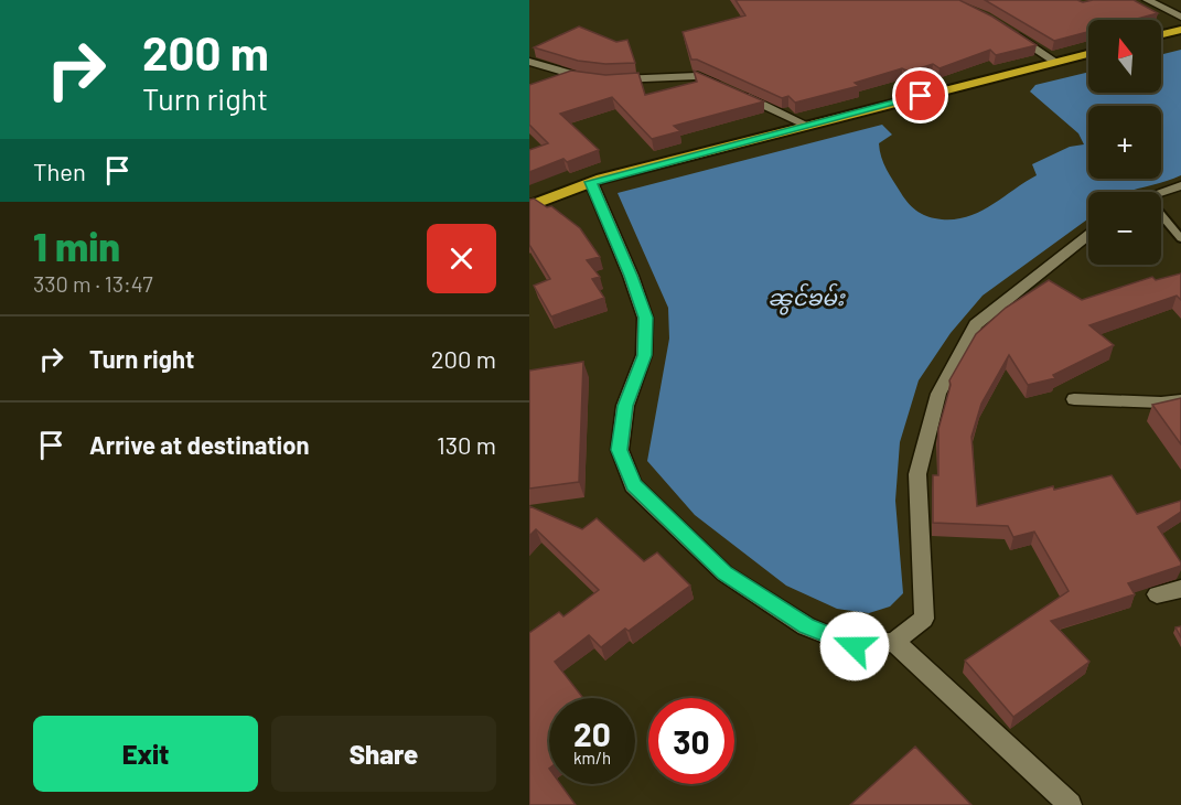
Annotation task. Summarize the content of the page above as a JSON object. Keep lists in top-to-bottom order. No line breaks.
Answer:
{"water":["ၼွင်ၶမ်း"],"north":"top","page":{"turn":["200 m","Turn right"],"map_buttons":["+","−"],"then":"Then","heading":["1 min","330 m · 13:47"],"list":[{"name":"Turn right","value":"200 m"},{"name":"Arrive at destination","value":"130 m"}],"speed":"20 km/h","limit":"30","buttons":["Exit","Share"]}}
